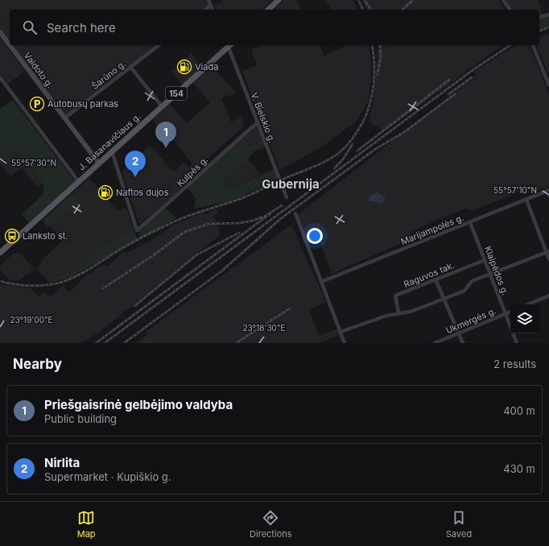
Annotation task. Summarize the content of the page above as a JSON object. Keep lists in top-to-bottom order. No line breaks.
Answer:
{"streets":{"main road":["Vaidoto g.","154","J. Basanavičiaus g."],"street":["Šarūno g.","V. Bielskio g.","Kulpės g.","Marijampolės g.","Klaipėdos g.","Raguvos tak.","Ukmergės g."]},"crossings":[["Vaidoto g.","Šarūno g."],["Vaidoto g.","J. Basanavičiaus g."],["V. Bielskio g.","Kulpės g."],["J. Basanavičiaus g.","Kulpės g."],["Marijampolės g.","Klaipėdos g."],["Klaipėdos g.","Raguvos tak."],["Klaipėdos g.","Ukmergės g."]],"districts":["Gubernija"],"places":{"fuel station":["Viada","Naftos dujos"],"parking":["Autobusų parkas"],"bus stop":["Lanksto st."]},"page":{"search":"Search here","pins":["1","2"],"heading":["Nearby","2 results"],"list":[{"mark":"1","name":"Priešgaisrinė gelbėjimo valdyba","note":"Public building","value":"400 m"},{"mark":"2","name":"Nirlita","note":"Supermarket · Kupiškio g.","value":"430 m"}],"nav":["Map","Directions","Saved"]},"coordinates":["55°57'30\"N","55°57'10\"N","23°19'00\"E","23°18'30\"E"]}
